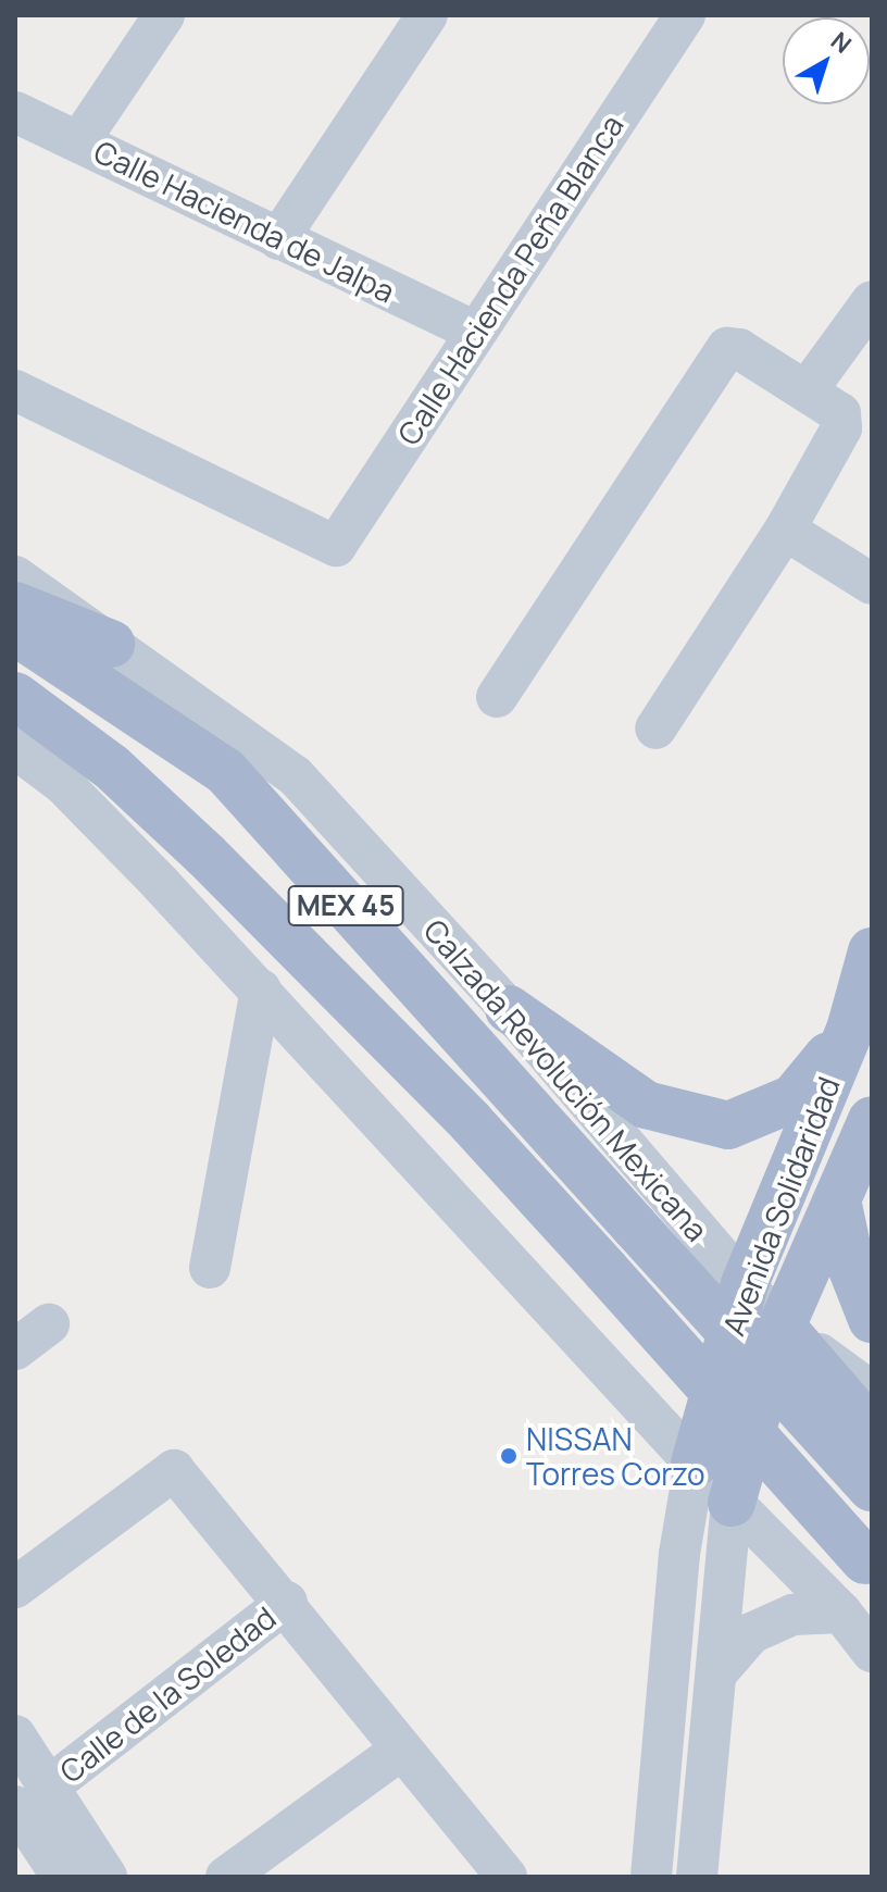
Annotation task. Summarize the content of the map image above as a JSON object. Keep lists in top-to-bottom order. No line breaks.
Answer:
{"streets":{"main road":["MEX 45","Avenida Solidaridad"],"street":["Calle Hacienda de Jalpa","Calle Hacienda Peña Blanca","Calzada Revolución Mexicana","Calle de la Soledad"]},"crossings":[["Calle Hacienda de Jalpa","Calle Hacienda Peña Blanca"],["Calzada Revolución Mexicana","Avenida Solidaridad"]],"places":["NISSAN Torres Corzo"],"north":"top right"}
